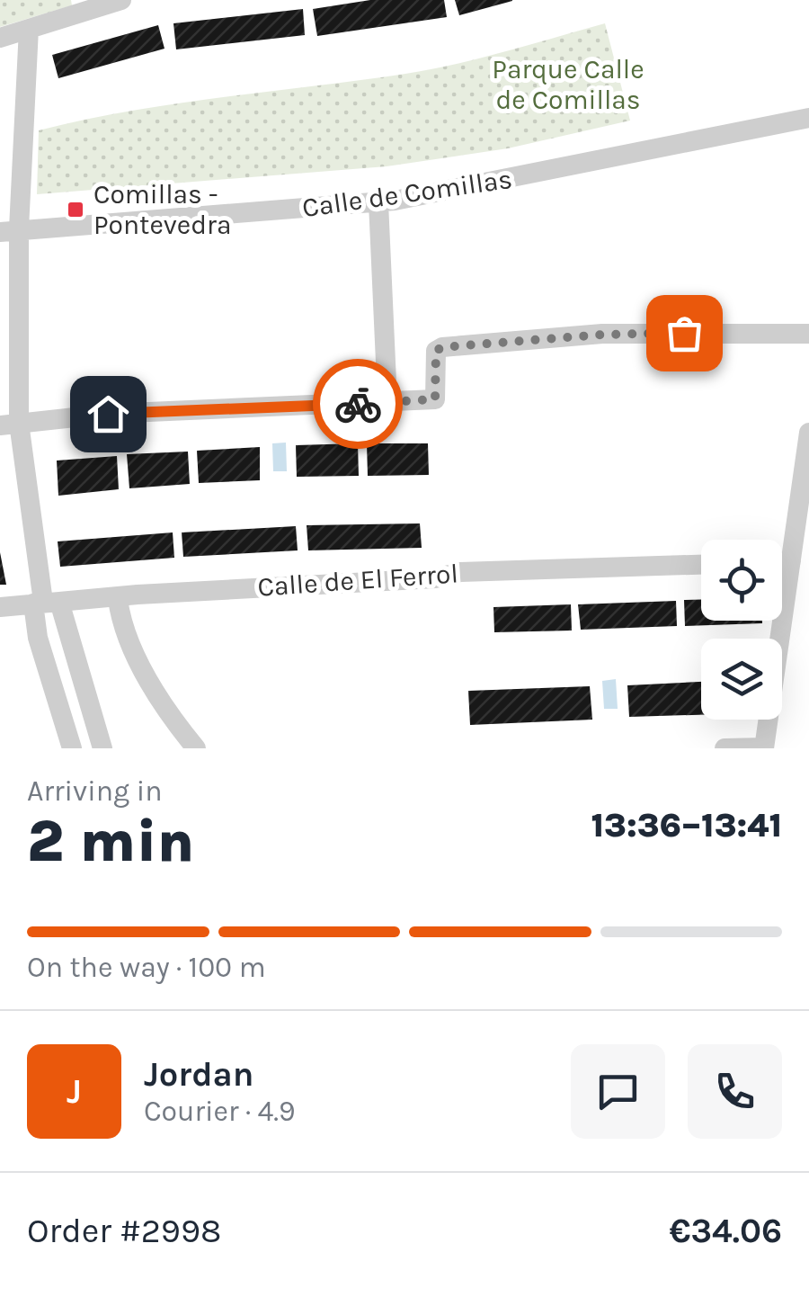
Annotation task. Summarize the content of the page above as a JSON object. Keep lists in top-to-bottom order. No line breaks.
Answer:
{"streets":{"street":["Calle de Comillas","Calle de El Ferrol"]},"parks":["Parque Calle de Comillas"],"places":{"transit":["Comillas - Pontevedra"]},"page":{"heading":["2 min","Arriving in","13:36–13:41"],"panel":["Jordan","Courier · 4.9","Order #2998","€34.06"],"bar":"On the way · 100 m","round":"J"}}
